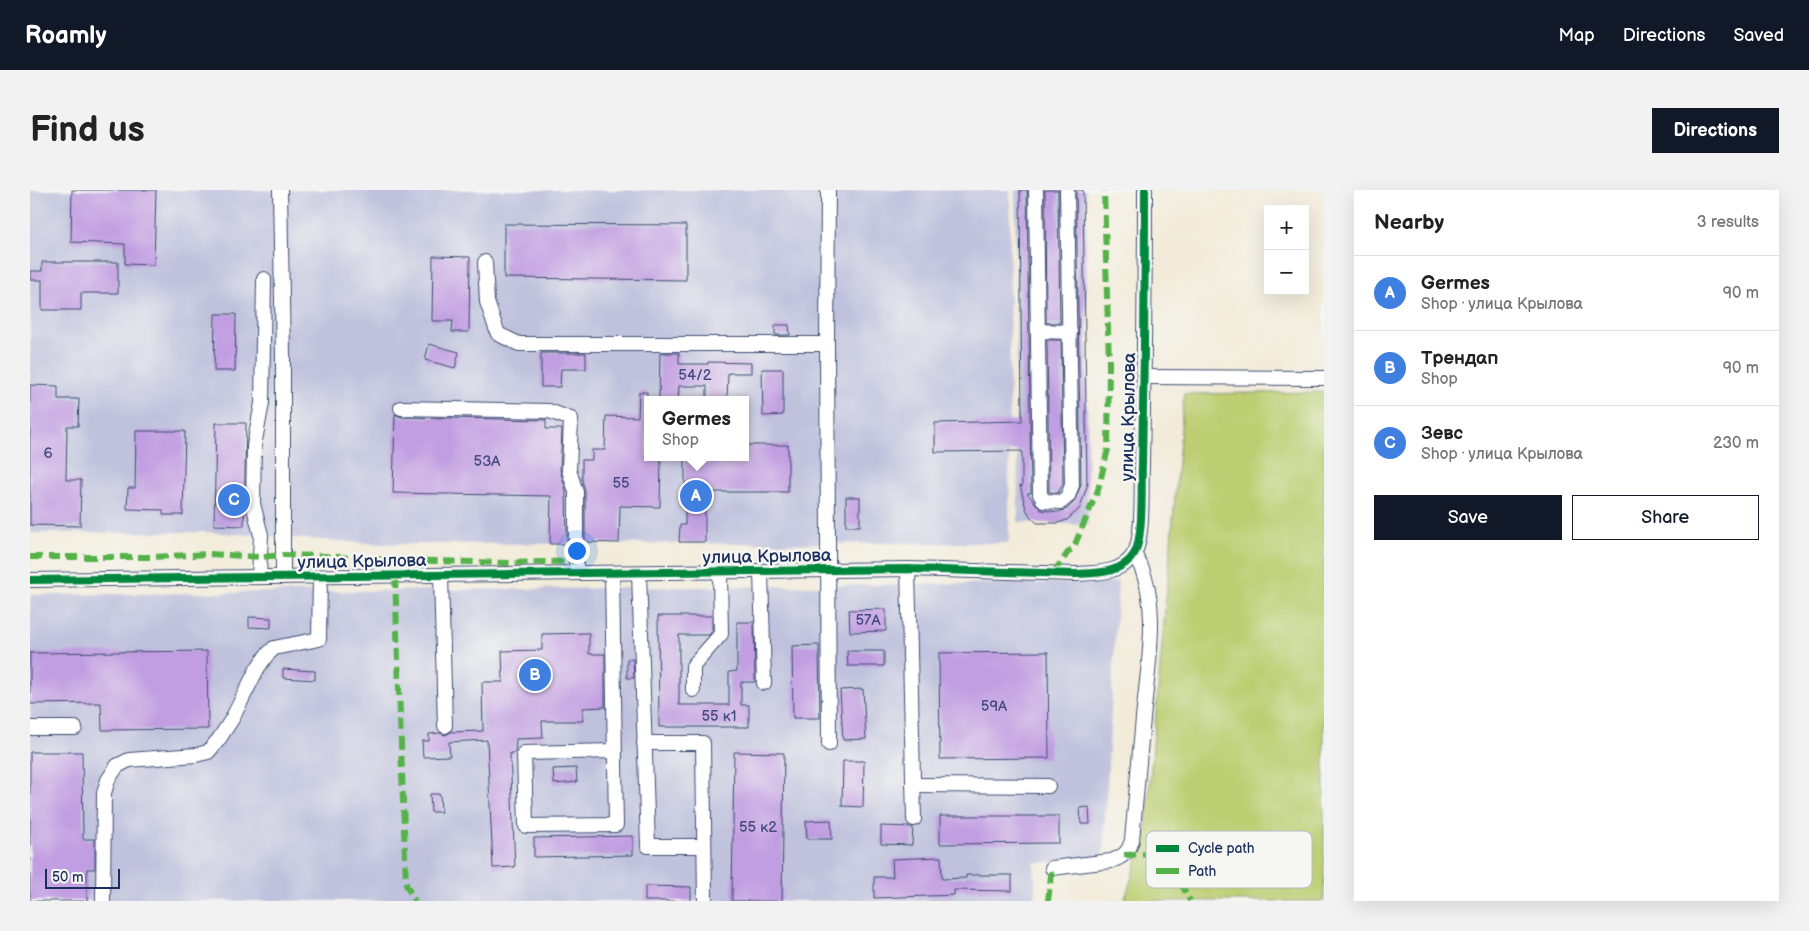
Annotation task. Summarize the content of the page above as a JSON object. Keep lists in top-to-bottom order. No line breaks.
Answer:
{"streets":{"street":["улица Крылова"]},"house_numbers":["54/2","6","53А","55","57А","59А","55 к1","55 к2"],"legend":["Cycle path","Path"],"scale_bar":"50 m","page":{"header":"Roamly","nav":["Map","Directions","Saved"],"buttons":["Directions",["Save","Share"]],"title":"Find us","heading":["Nearby","3 results"],"map_buttons":["+","−"],"list":[{"mark":"A","name":"Germes","note":"Shop · улица Крылова","value":"90 m"},{"mark":"B","name":"Трендап","note":"Shop","value":"90 m"},{"mark":"C","name":"Зевс","note":"Shop · улица Крылова","value":"230 m"}],"popup":["Germes","Shop"],"pins":["A","C","B"],"scale":"50 m"}}
